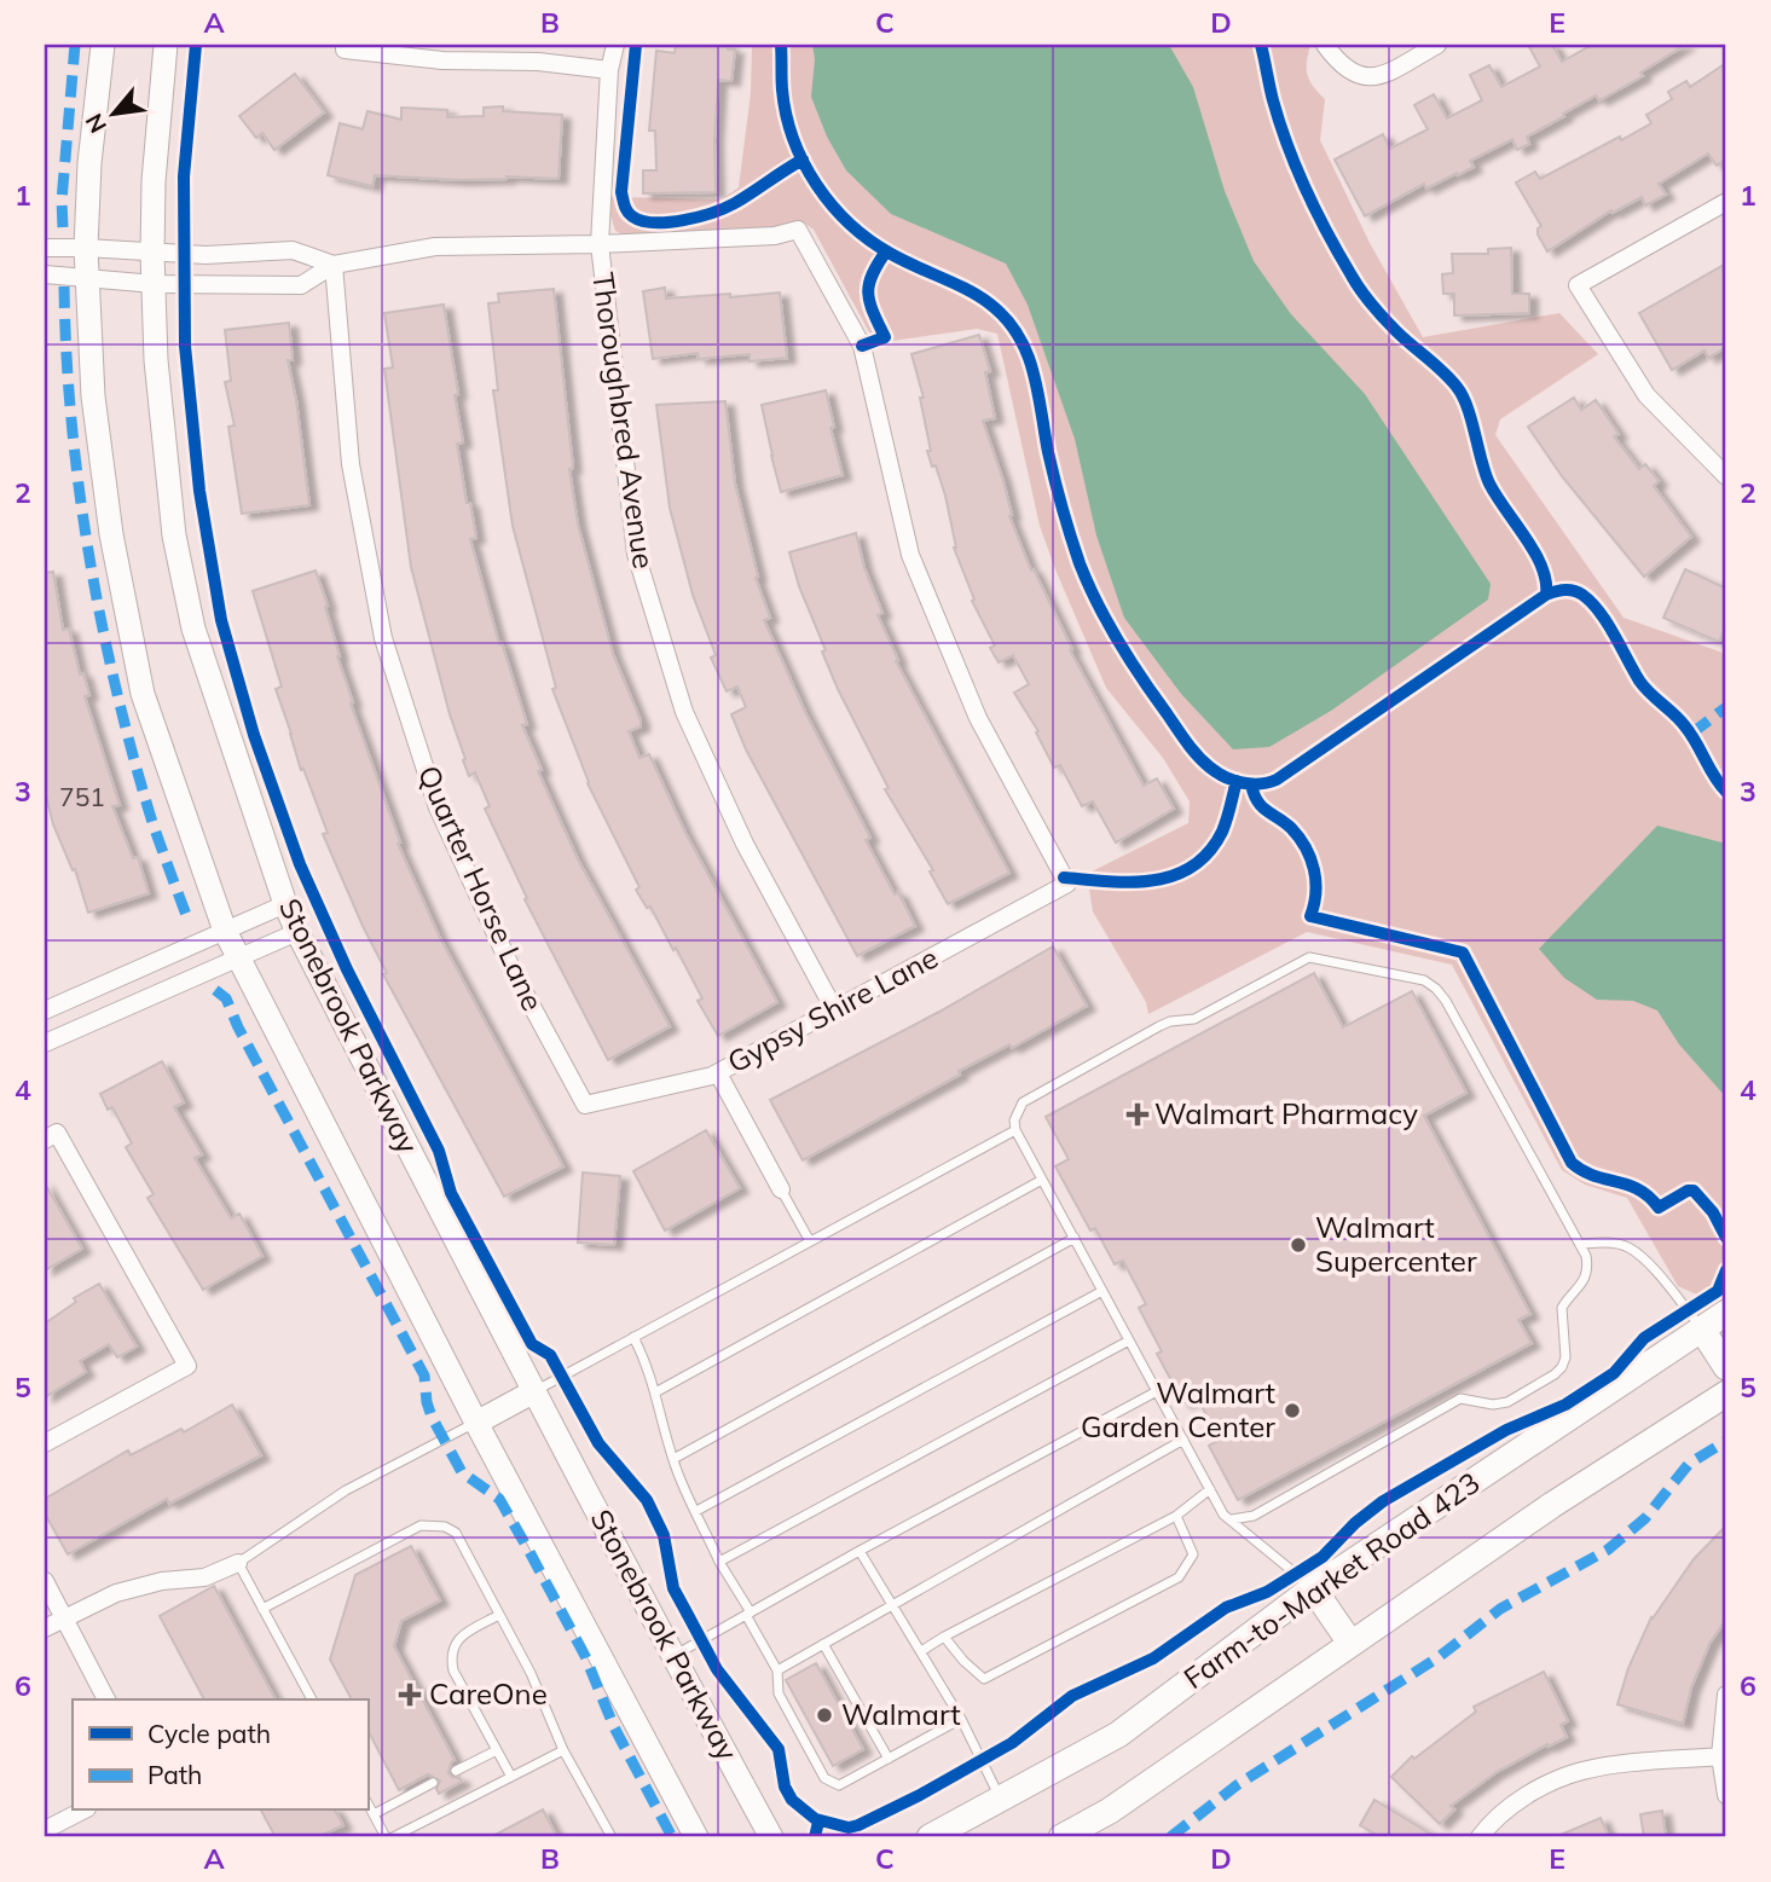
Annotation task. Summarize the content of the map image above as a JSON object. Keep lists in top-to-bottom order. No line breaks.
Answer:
{"streets":{"main road":["Stonebrook Parkway","Farm-to-Market Road 423"],"street":["Thoroughbred Avenue","Quarter Horse Lane","Gypsy Shire Lane"]},"crossings":[["Thoroughbred Avenue","Gypsy Shire Lane"],["Quarter Horse Lane","Gypsy Shire Lane"]],"places":{"health":["Walmart Pharmacy","CareOne"],"other":["Walmart Supercenter","Walmart Garden Center","Walmart"]},"house_numbers":["751"],"legend":["Cycle path","Path"],"north":"bottom left","grid":{"columns":["A","B","C","D","E"],"rows":["1","2","3","4","5","6"]}}
